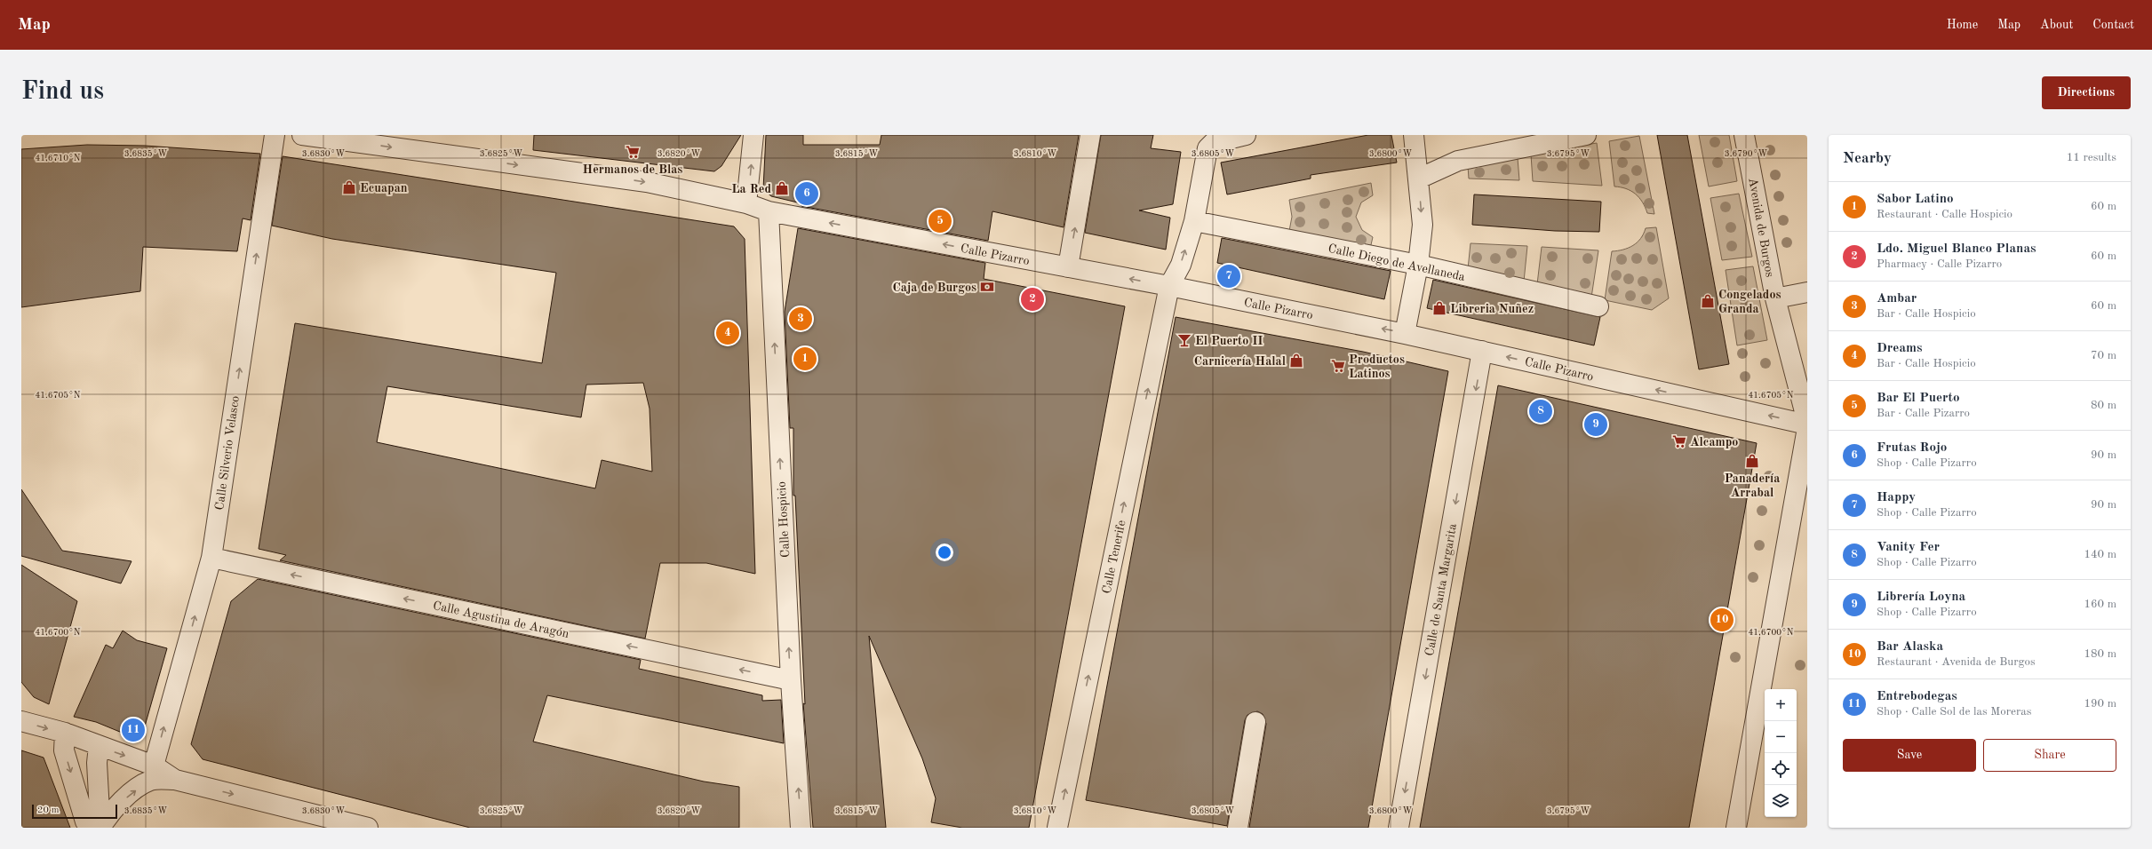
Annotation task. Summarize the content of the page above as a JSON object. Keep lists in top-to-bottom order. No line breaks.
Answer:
{"streets":{"street":["Avenida de Burgos","Calle Pizarro","Calle Diego de Avellaneda","Calle Silverio Velasco","Calle Hospicio","Calle Tenerife","Calle de Santa Margarita","Calle Agustina de Aragón"]},"crossings":[["Avenida de Burgos","Calle Pizarro"],["Calle Pizarro","Calle Hospicio"],["Calle Pizarro","Calle Tenerife"],["Calle Pizarro","Calle de Santa Margarita"],["Calle Diego de Avellaneda","Calle Tenerife"],["Calle Silverio Velasco","Calle Agustina de Aragón"],["Calle Hospicio","Calle Agustina de Aragón"]],"one_way":["Calle Silverio Velasco","Calle Hospicio","Calle Tenerife","Calle de Santa Margarita","Calle Agustina de Aragón"],"places":{"supermarket":["Hermanos de Blas","Productos Latinos","Alcampo"],"shop":["Ecuapan","La Red","Congelados Granda","Libreria Nuñez","Carnicería Halal","Panadería Arrabal"],"bank":["Caja de Burgos"],"bar":["El Puerto II"]},"scale_bar":"20 m","page":{"header":"Map","nav":["Home","Map","About","Contact"],"buttons":["Directions",["Save","Share"]],"title":"Find us","heading":["Nearby","11 results"],"pins":["6","5","7","2","3","4","1","8","9","10","11"],"list":[{"mark":"1","name":"Sabor Latino","note":"Restaurant · Calle Hospicio","value":"60 m"},{"mark":"2","name":"Ldo. Miguel Blanco Planas","note":"Pharmacy · Calle Pizarro","value":"60 m"},{"mark":"3","name":"Ambar","note":"Bar · Calle Hospicio","value":"60 m"},{"mark":"4","name":"Dreams","note":"Bar · Calle Hospicio","value":"70 m"},{"mark":"5","name":"Bar El Puerto","note":"Bar · Calle Pizarro","value":"80 m"},{"mark":"6","name":"Frutas Rojo","note":"Shop · Calle Pizarro","value":"90 m"},{"mark":"7","name":"Happy","note":"Shop · Calle Pizarro","value":"90 m"},{"mark":"8","name":"Vanity Fer","note":"Shop · Calle Pizarro","value":"140 m"},{"mark":"9","name":"Librería Loyna","note":"Shop · Calle Pizarro","value":"160 m"},{"mark":"10","name":"Bar Alaska","note":"Restaurant · Avenida de Burgos","value":"180 m"},{"mark":"11","name":"Entrebodegas","note":"Shop · Calle Sol de las Moreras","value":"190 m"}],"map_buttons":["+","−"],"scale":"20 m"},"coordinates":["3.6835°W","3.6830°W","3.6825°W","3.6820°W","3.6815°W","3.6810°W","3.6805°W","3.6800°W","3.6795°W","3.6790°W","41.6710°N","41.6705°N","41.6700°N"]}
